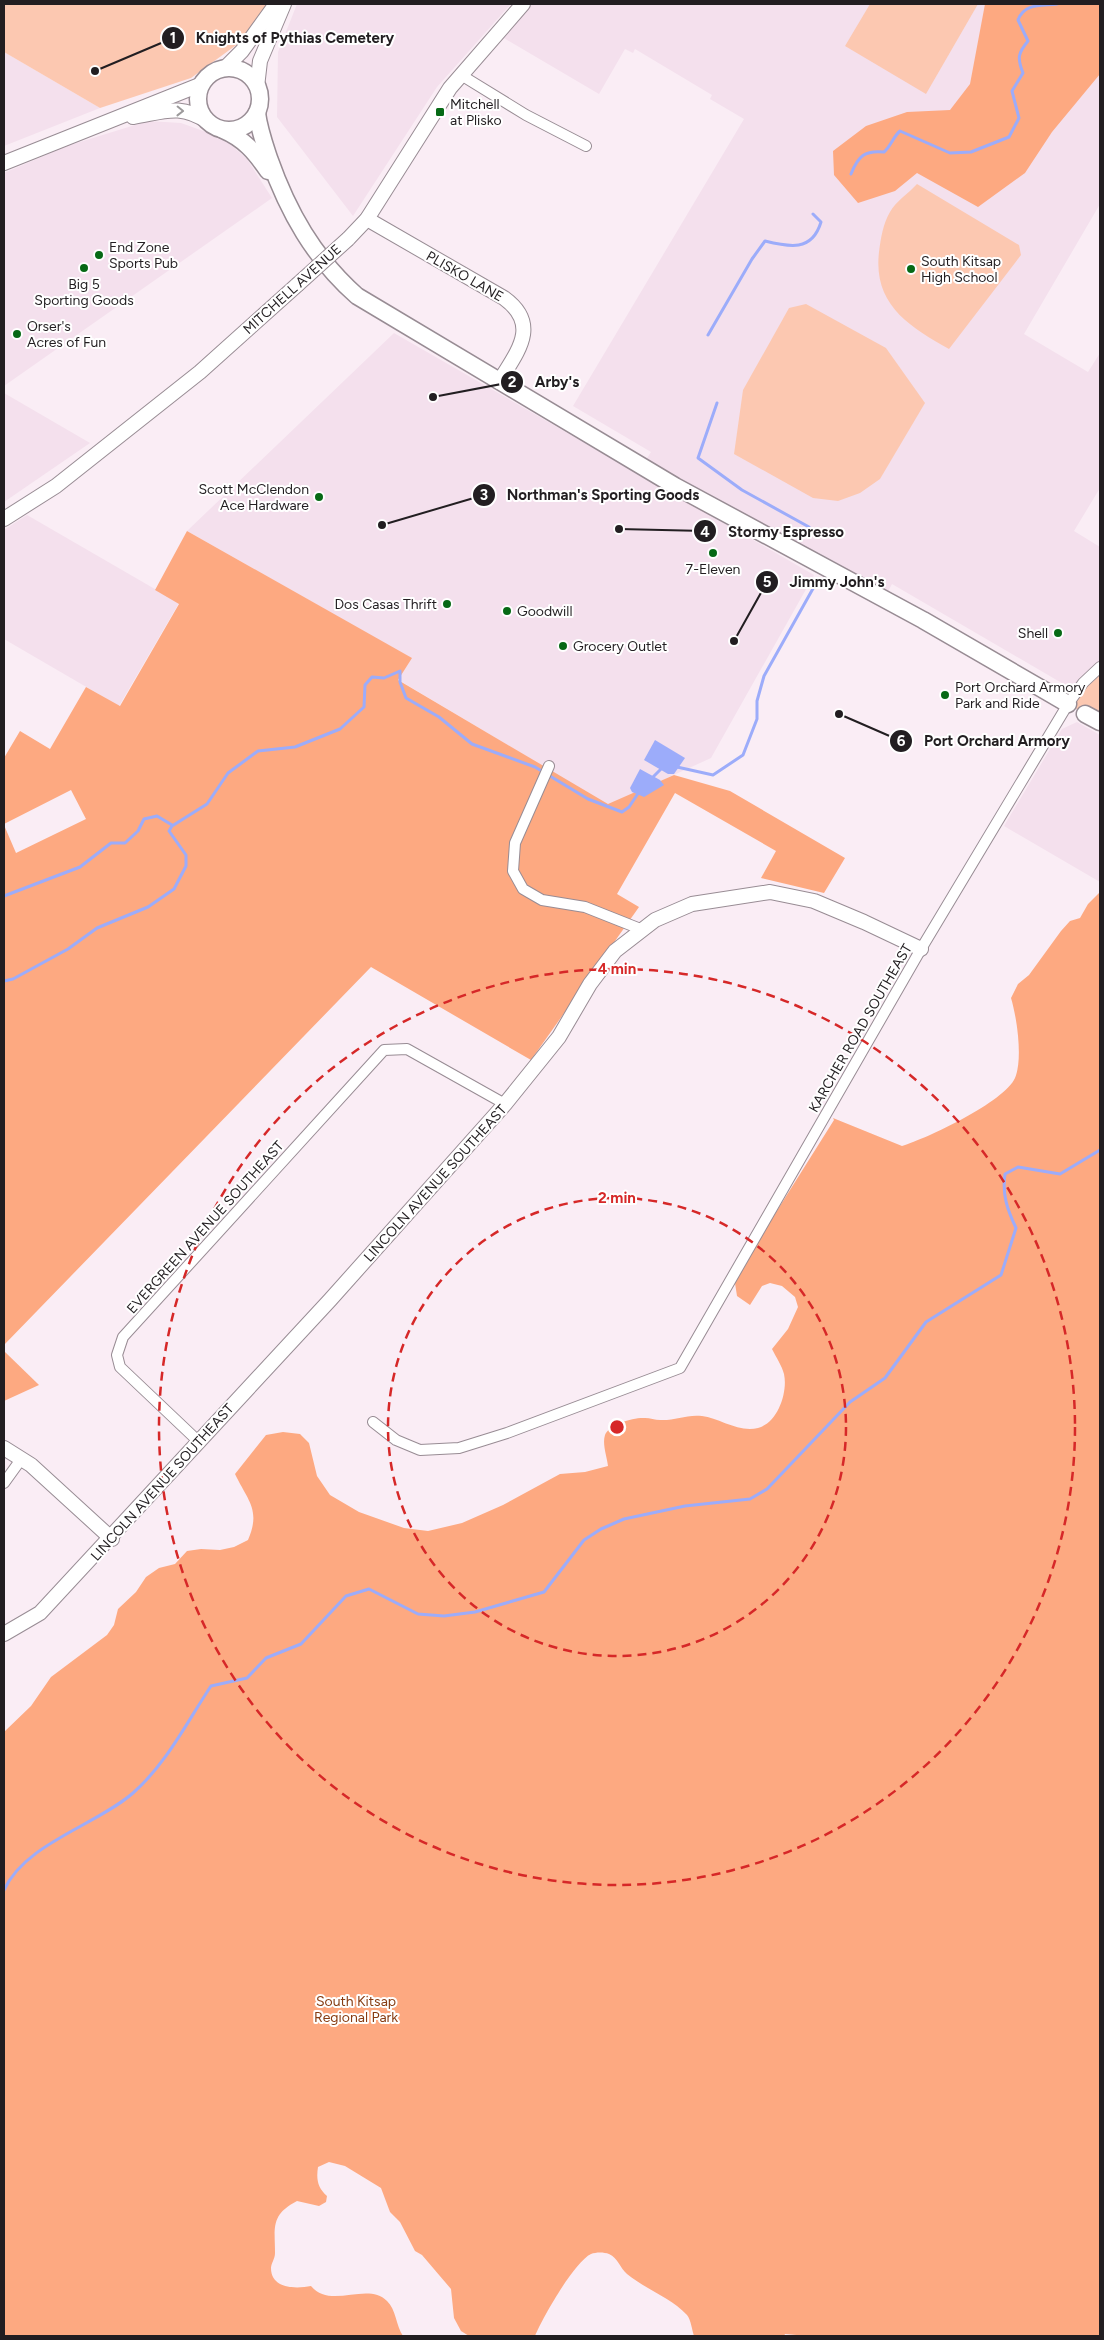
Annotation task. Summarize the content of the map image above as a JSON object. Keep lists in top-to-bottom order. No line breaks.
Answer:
{"streets":{"street":["PLISKO LANE","MITCHELL AVENUE","KARCHER ROAD SOUTHEAST","LINCOLN AVENUE SOUTHEAST","EVERGREEN AVENUE SOUTHEAST"]},"crossings":[["PLISKO LANE","MITCHELL AVENUE"],["KARCHER ROAD SOUTHEAST","LINCOLN AVENUE SOUTHEAST"],["LINCOLN AVENUE SOUTHEAST","EVERGREEN AVENUE SOUTHEAST"]],"parks":["South Kitsap Regional Park"],"places":{"other":["Knights of Pythias Cemetery","End Zone Sports Pub","Big 5 Sporting Goods","South Kitsap High School","Orser's Acres of Fun","Arby's","Scott McClendon Ace Hardware","Northman's Sporting Goods","Stormy Espresso","7-Eleven","Dos Casas Thrift","Goodwill","Shell","Jimmy John's","Grocery Outlet","Port Orchard Armory Park and Ride","Port Orchard Armory"],"transit":["Mitchell at Plisko"]},"rings":["4 min","2 min"]}
